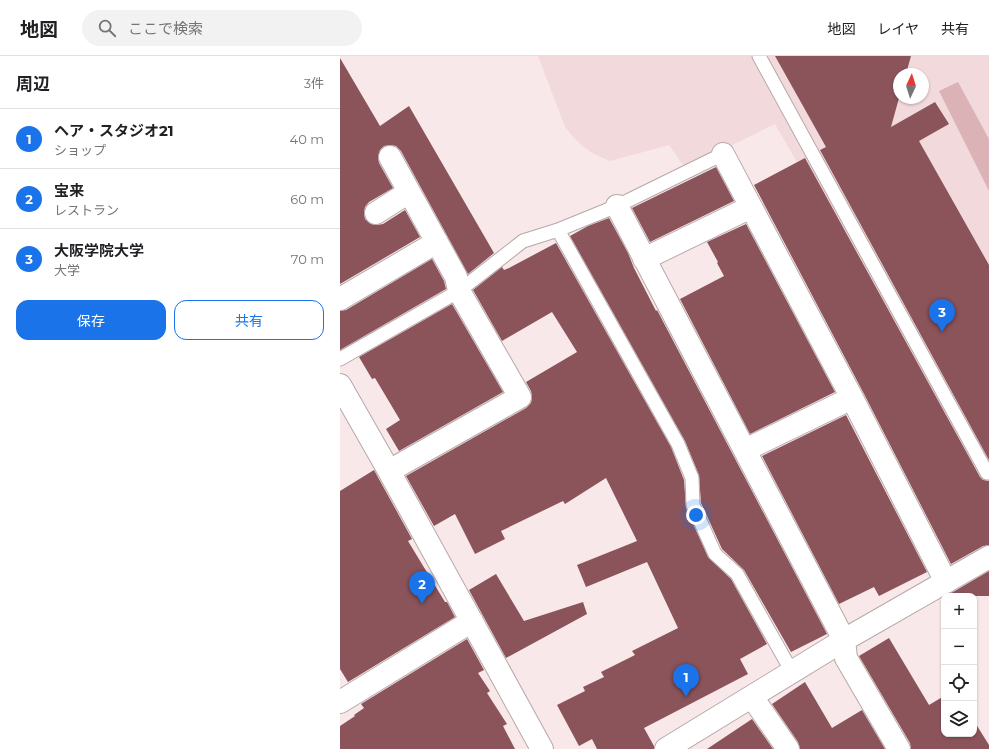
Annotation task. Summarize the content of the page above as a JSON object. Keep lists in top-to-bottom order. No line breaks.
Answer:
{"north":"top","page":{"header":"地図","search":"ここで検索","nav":["地図","レイヤ","共有"],"heading":["周辺","3件"],"list":[{"mark":"1","name":"ヘア・スタジオ21","note":"ショップ","value":"40 m"},{"mark":"2","name":"宝来","note":"レストラン","value":"60 m"},{"mark":"3","name":"大阪学院大学","note":"大学","value":"70 m"}],"buttons":["保存","共有"],"pins":["3","2","1"],"map_buttons":["+","−"]}}
